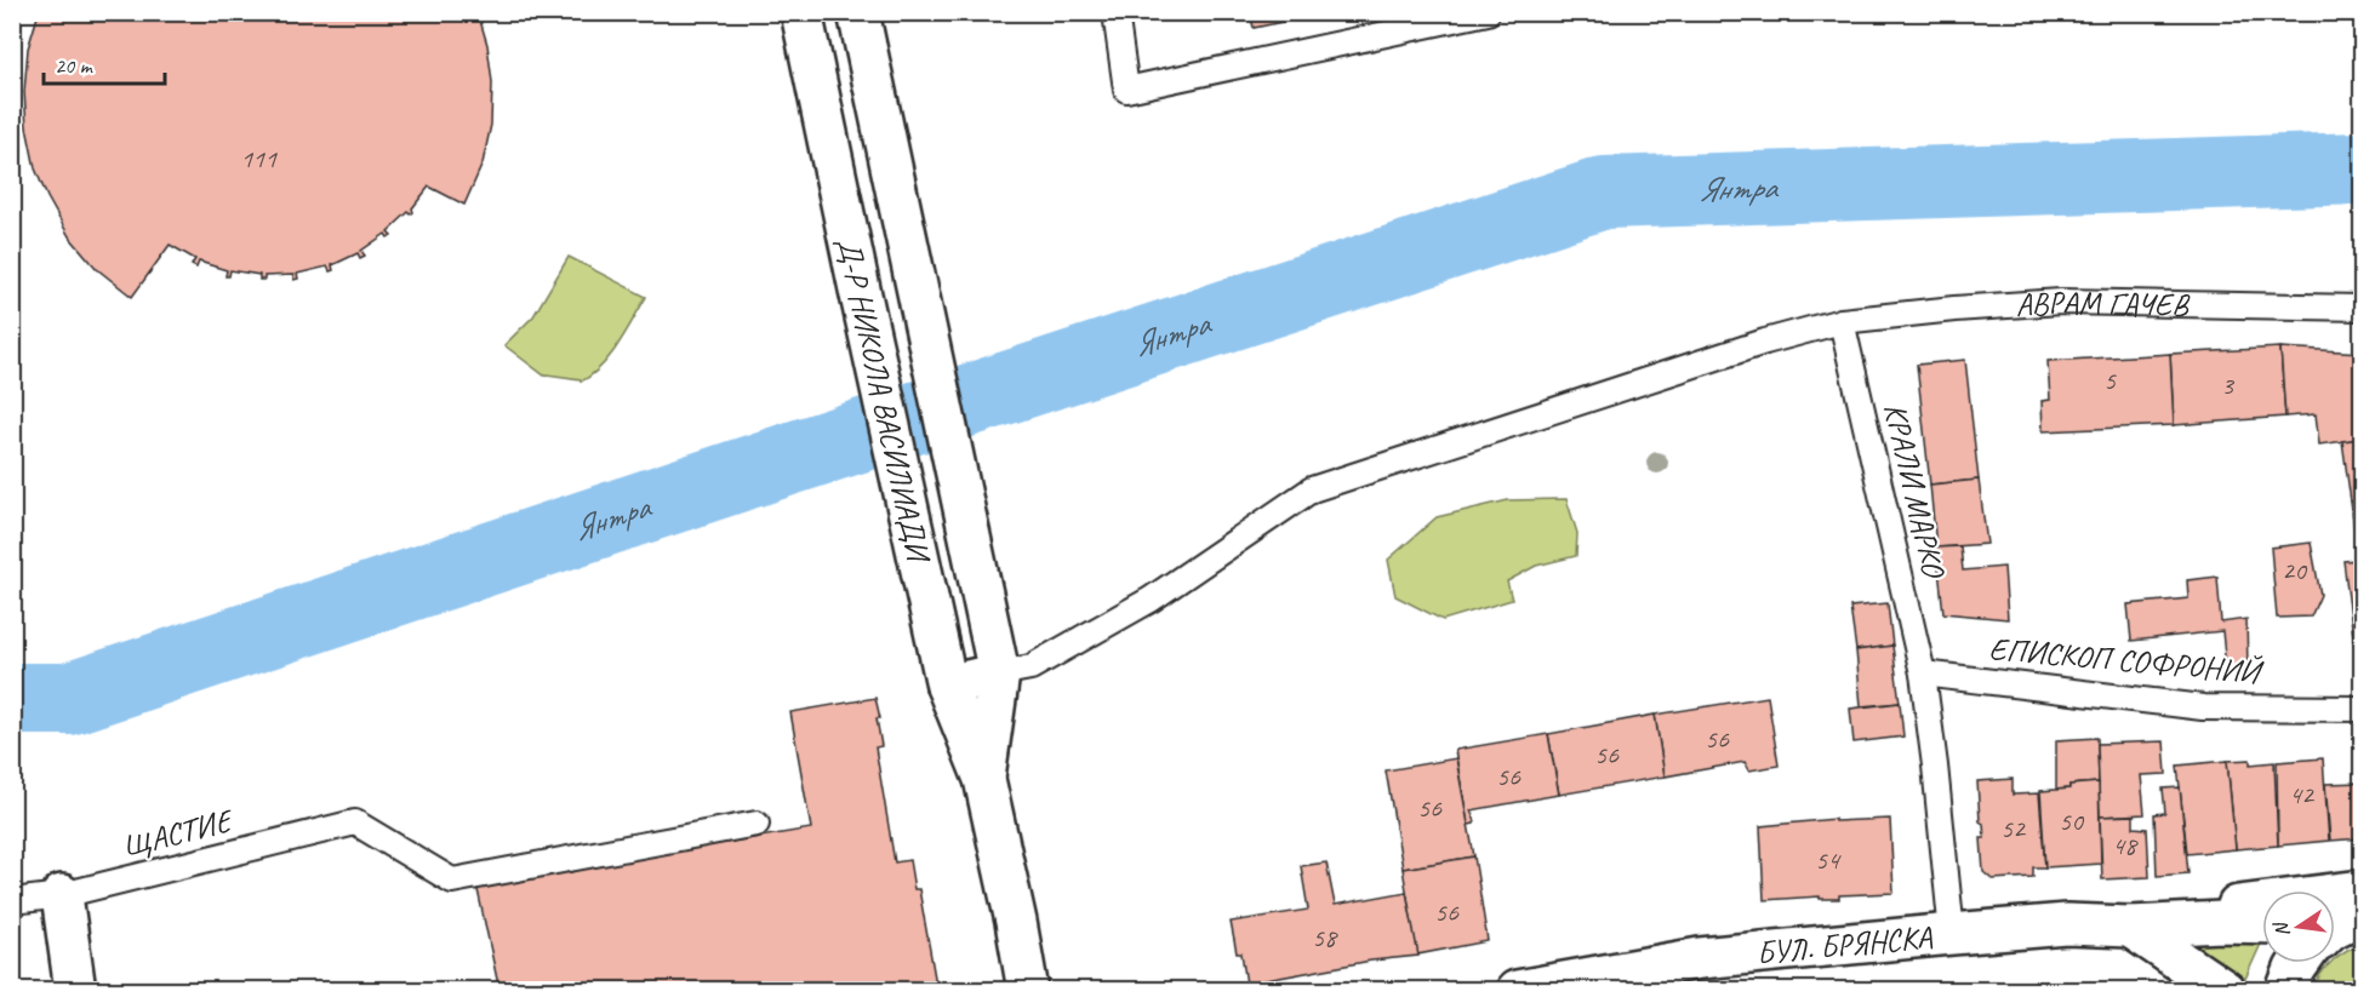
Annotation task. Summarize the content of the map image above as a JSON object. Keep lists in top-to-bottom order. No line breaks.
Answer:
{"streets":{"street":["Д-Р НИКОЛА ВАСИЛИАДИ","БУЛ. БРЯНСКА"],"lane":["АВРАМ ГАЧЕВ","КРАЛИ МАРКО","ЕПИСКОП СОФРОНИЙ","ЩАСТИЕ"]},"crossings":[["АВРАМ ГАЧЕВ","Д-Р НИКОЛА ВАСИЛИАДИ"],["АВРАМ ГАЧЕВ","КРАЛИ МАРКО"],["КРАЛИ МАРКО","ЕПИСКОП СОФРОНИЙ"],["КРАЛИ МАРКО","БУЛ. БРЯНСКА"]],"water":["Янтра"],"house_numbers":["111","5","3","20","56","56","56","42","56","50","52","48","54","56","58"],"scale_bar":"20 m","north":"left"}
